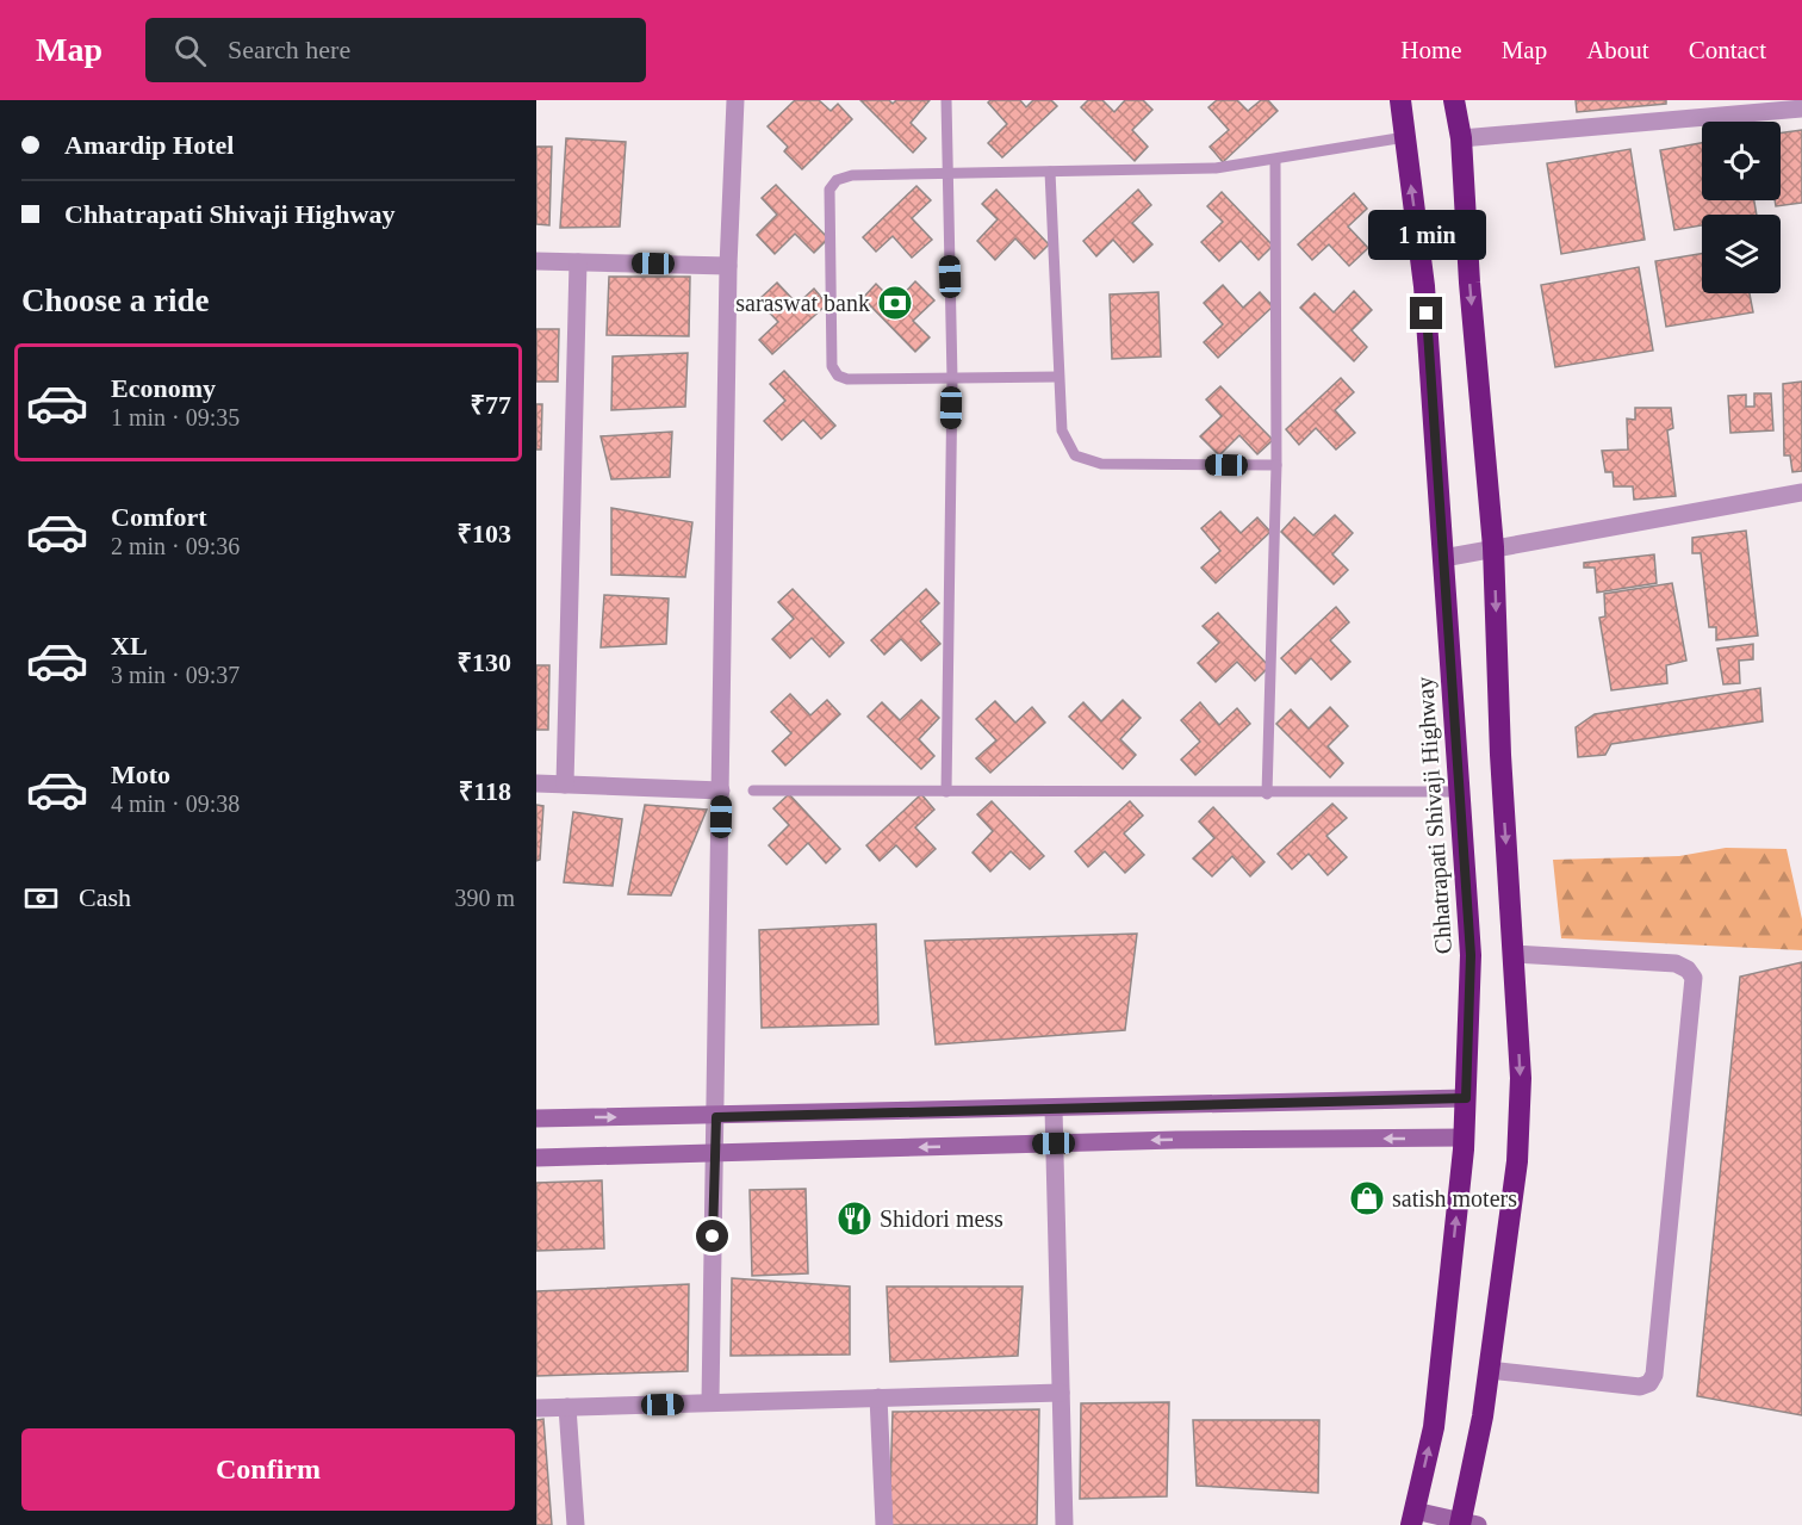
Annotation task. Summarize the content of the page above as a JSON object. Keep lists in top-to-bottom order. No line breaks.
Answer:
{"streets":{"highway":["Chhatrapati Shivaji Highway"]},"places":{"bank":["saraswat bank"],"shop":["satish moters"],"restaurant":["Shidori mess"]},"page":{"header":"Map","search":"Search here","nav":["Home","Map","About","Contact"],"banner":["Amardip Hotel","Chhatrapati Shivaji Highway"],"bubble":"1 min","heading":"Choose a ride","list":[{"name":"Economy","note":"1 min · 09:35","value":"₹77"},{"name":"Comfort","note":"2 min · 09:36","value":"₹103"},{"name":"XL","note":"3 min · 09:37","value":"₹130"},{"name":"Moto","note":"4 min · 09:38","value":"₹118"}],"pay":["Cash","390 m"],"buttons":"Confirm"}}
